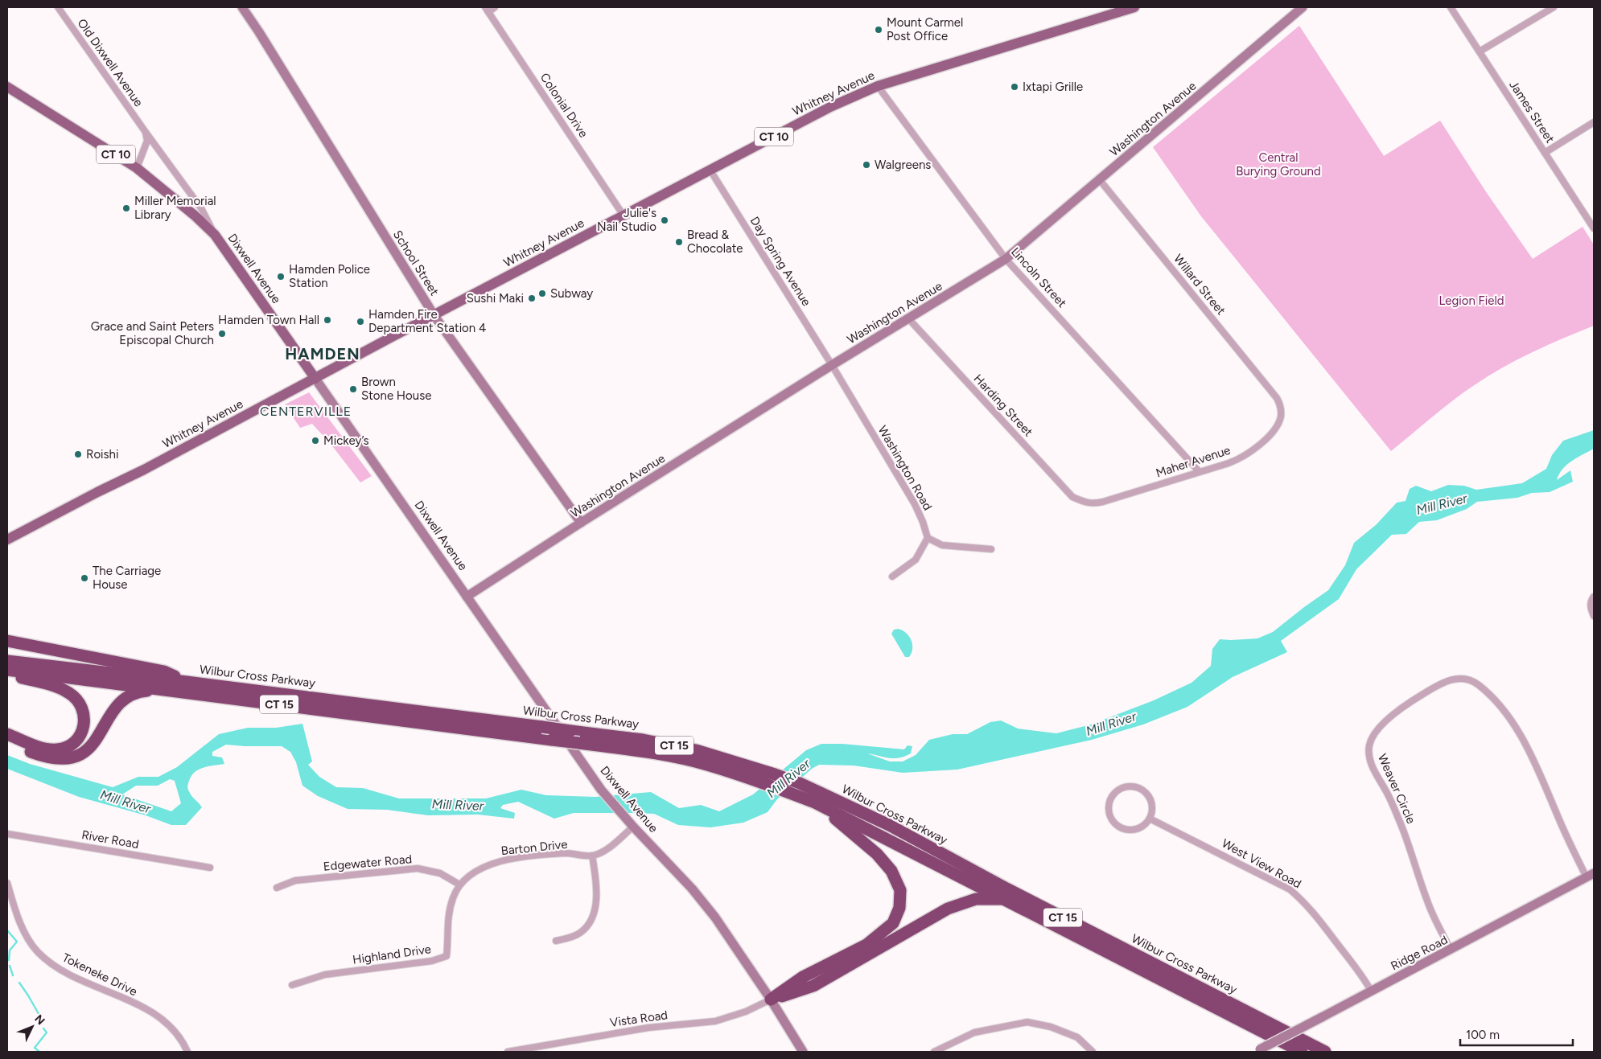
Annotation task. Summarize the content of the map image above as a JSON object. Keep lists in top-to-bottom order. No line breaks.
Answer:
{"streets":{"highway":["Wilbur Cross Parkway","CT 15"],"main road":["Whitney Avenue","CT 10","Dixwell Avenue"],"street":["Old Dixwell Avenue","Colonial Drive","James Street","Washington Avenue","Day Spring Avenue","School Street","Lincoln Street","Willard Street","Harding Street","Maher Avenue","Washington Road","Weaver Circle","River Road","Barton Drive","Edgewater Road","West View Road","Ridge Road","Highland Drive","Tokeneke Drive","Vista Road"]},"crossings":[["Old Dixwell Avenue","Dixwell Avenue"],["Whitney Avenue","Colonial Drive"],["Whitney Avenue","Day Spring Avenue"],["Whitney Avenue","School Street"],["Whitney Avenue","Dixwell Avenue"],["Whitney Avenue","Lincoln Street"],["Washington Avenue","Day Spring Avenue"],["Washington Avenue","School Street"],["Washington Avenue","Dixwell Avenue"],["Washington Avenue","Lincoln Street"],["Washington Avenue","Willard Street"],["Washington Avenue","Harding Street"],["Washington Avenue","Washington Road"],["Day Spring Avenue","Washington Road"],["Dixwell Avenue","Vista Road"],["Lincoln Street","Maher Avenue"],["Willard Street","Maher Avenue"],["Harding Street","Maher Avenue"],["Weaver Circle","Ridge Road"],["Barton Drive","Edgewater Road"],["Barton Drive","Highland Drive"],["Edgewater Road","Highland Drive"],["West View Road","Ridge Road"]],"districts":["HAMDEN","CENTERVILLE"],"water":["Mill River"],"parks":["Central Burying Ground","Legion Field"],"places":["Mount Carmel Post Office","Ixtapi Grille","Walgreens","Miller Memorial Library","Julie's Nail Studio","Bread & Chocolate","Hamden Police Station","Subway","Sushi Maki","Hamden Town Hall","Hamden Fire Department Station 4","Grace and Saint Peters Episcopal Church","Brown Stone House","Mickey’s","Roishi","The Carriage House"],"scale_bar":"100 m","north":"top right"}
